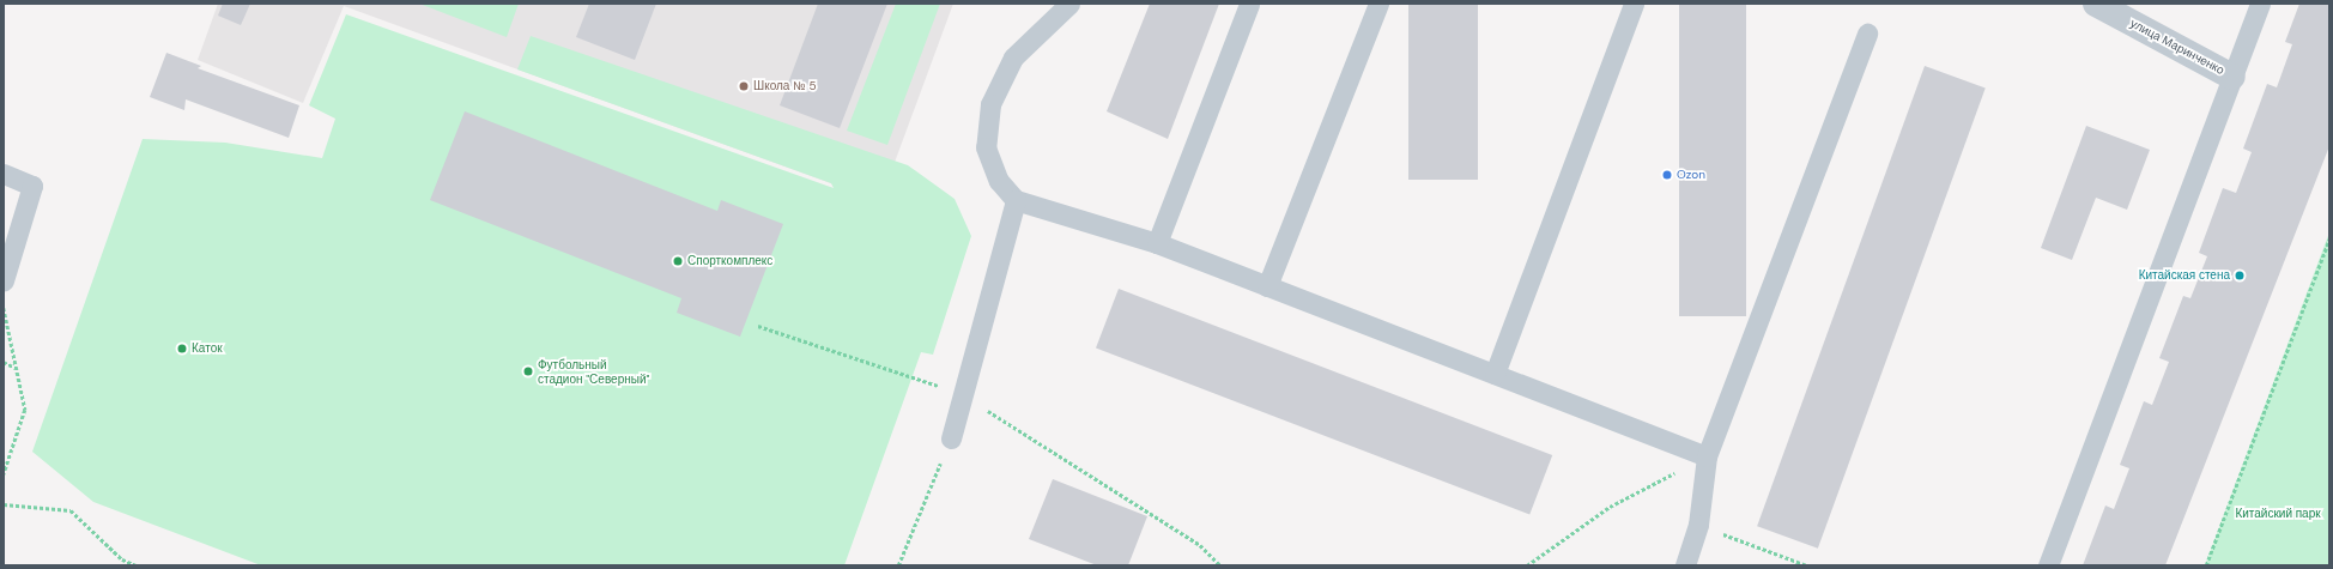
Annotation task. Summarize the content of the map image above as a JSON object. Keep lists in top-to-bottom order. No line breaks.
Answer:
{"streets":{"street":["улица Маринченко"]},"parks":["Китайский парк"],"places":["Школа № 5","Ozon","Спорткомплекс","Китайская стена","Каток","Футбольный стадион \"Северный\""]}
